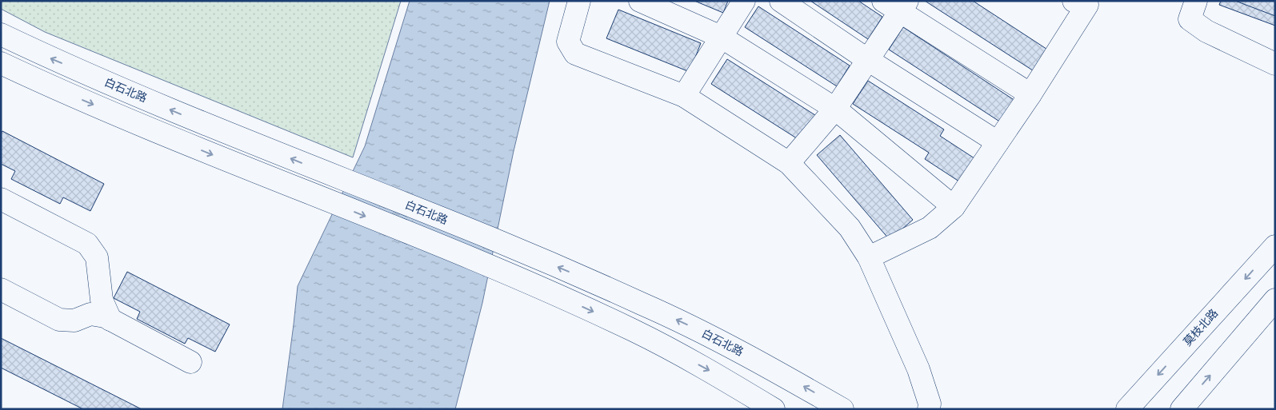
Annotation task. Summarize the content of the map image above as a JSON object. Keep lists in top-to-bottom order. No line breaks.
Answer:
{"streets":{"main road":["白石北路","莫枝北路"]}}
